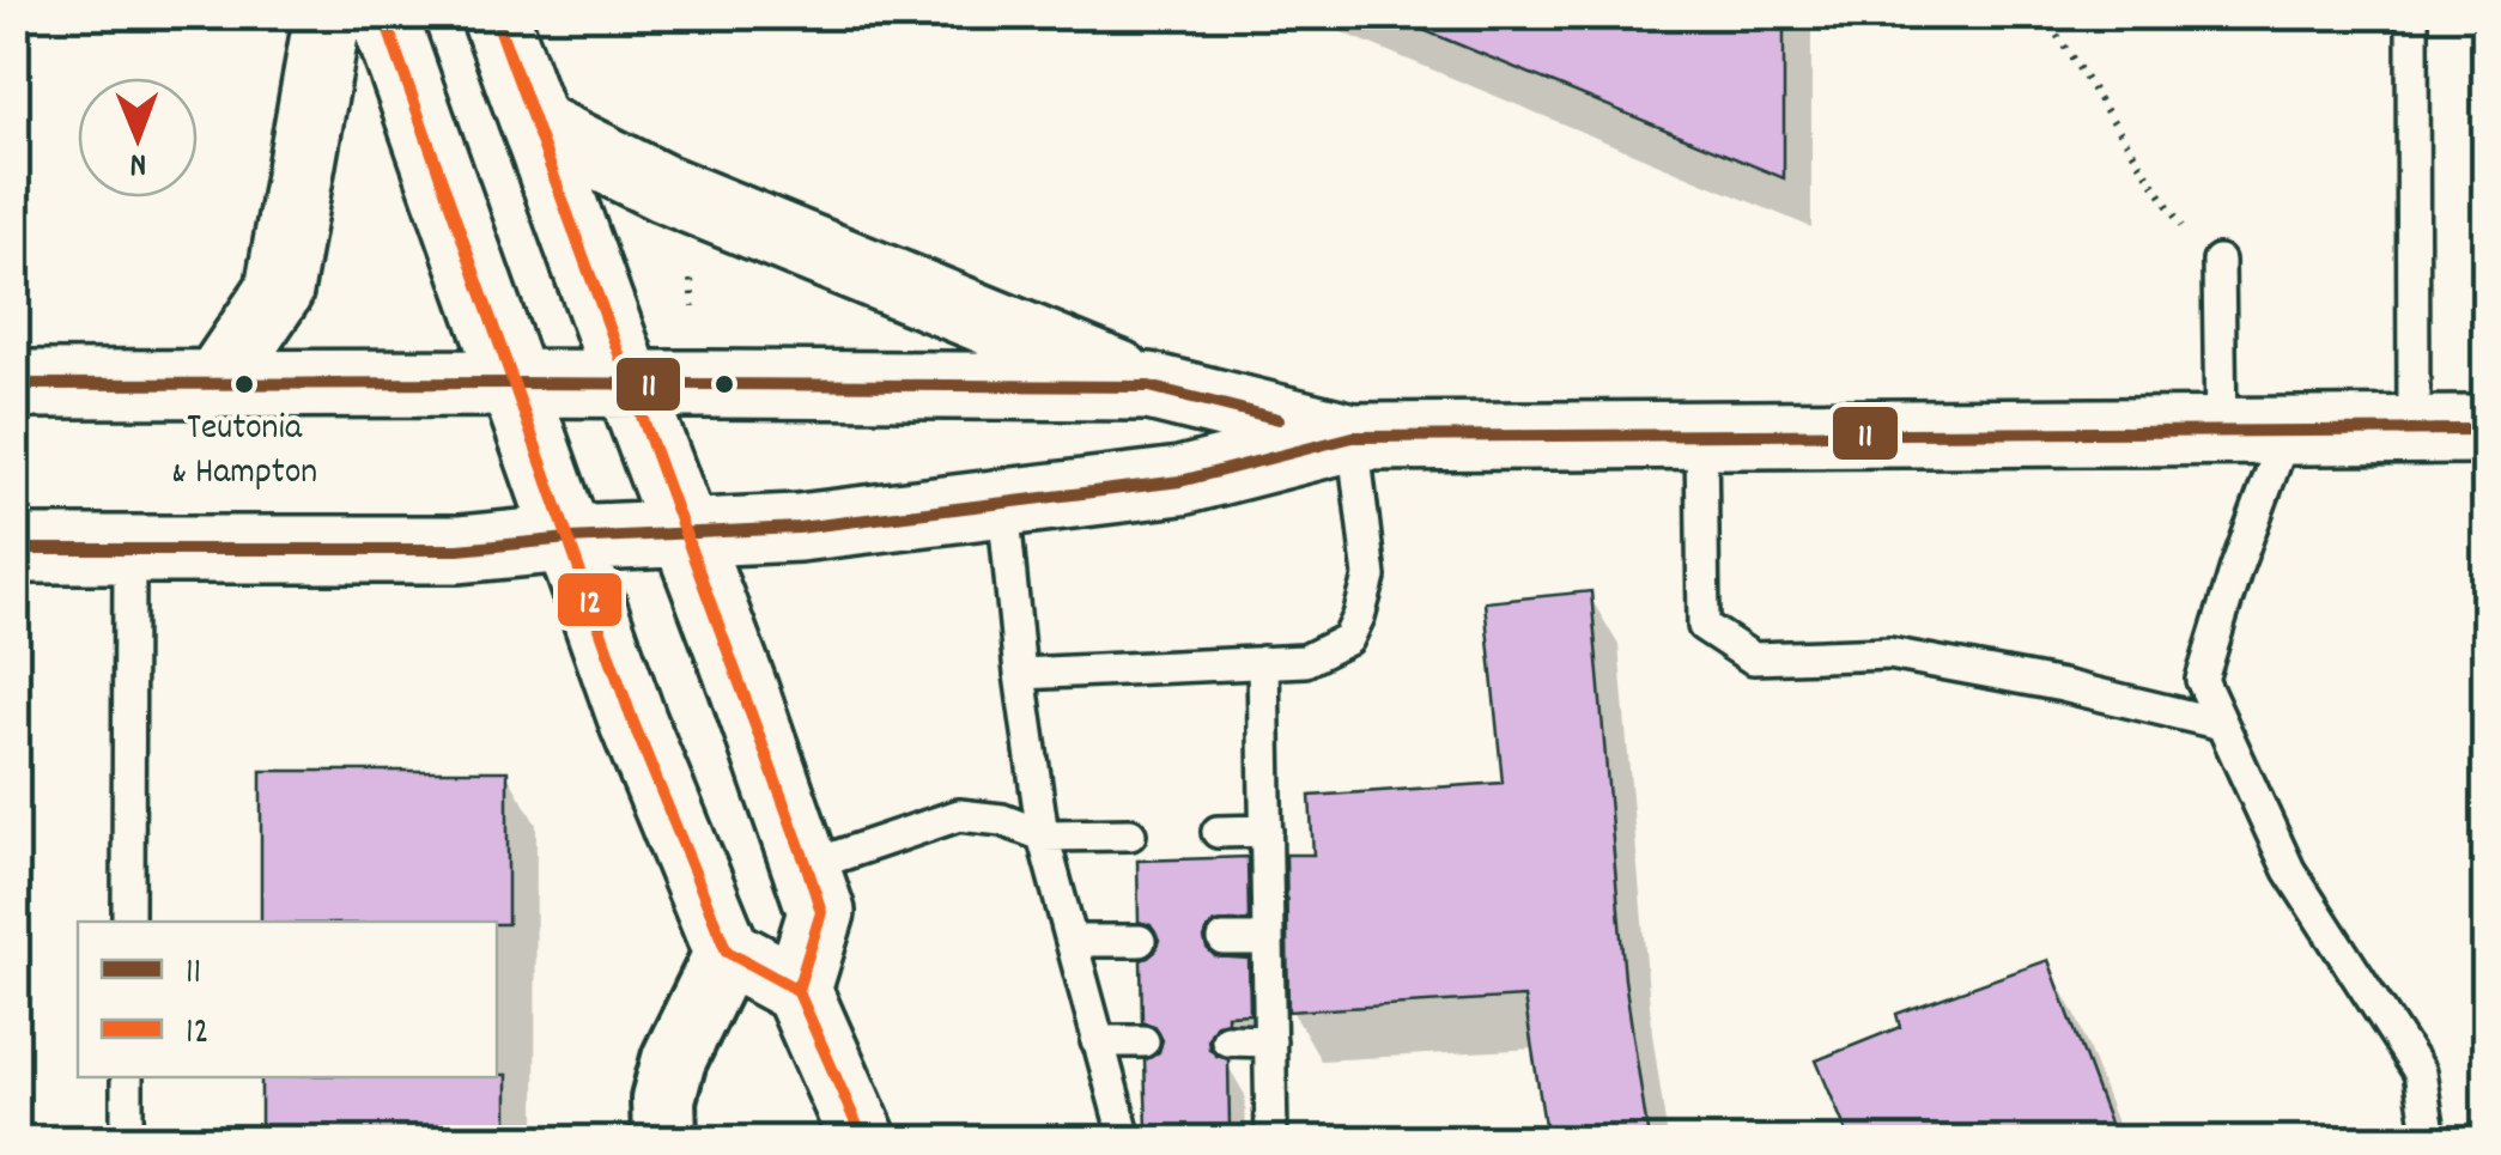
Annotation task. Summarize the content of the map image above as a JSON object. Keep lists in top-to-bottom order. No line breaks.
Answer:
{"places":["Teutonia & Hampton"],"lines":["transit line 12","transit line 11"],"legend":["11","12"],"north":"bottom"}
